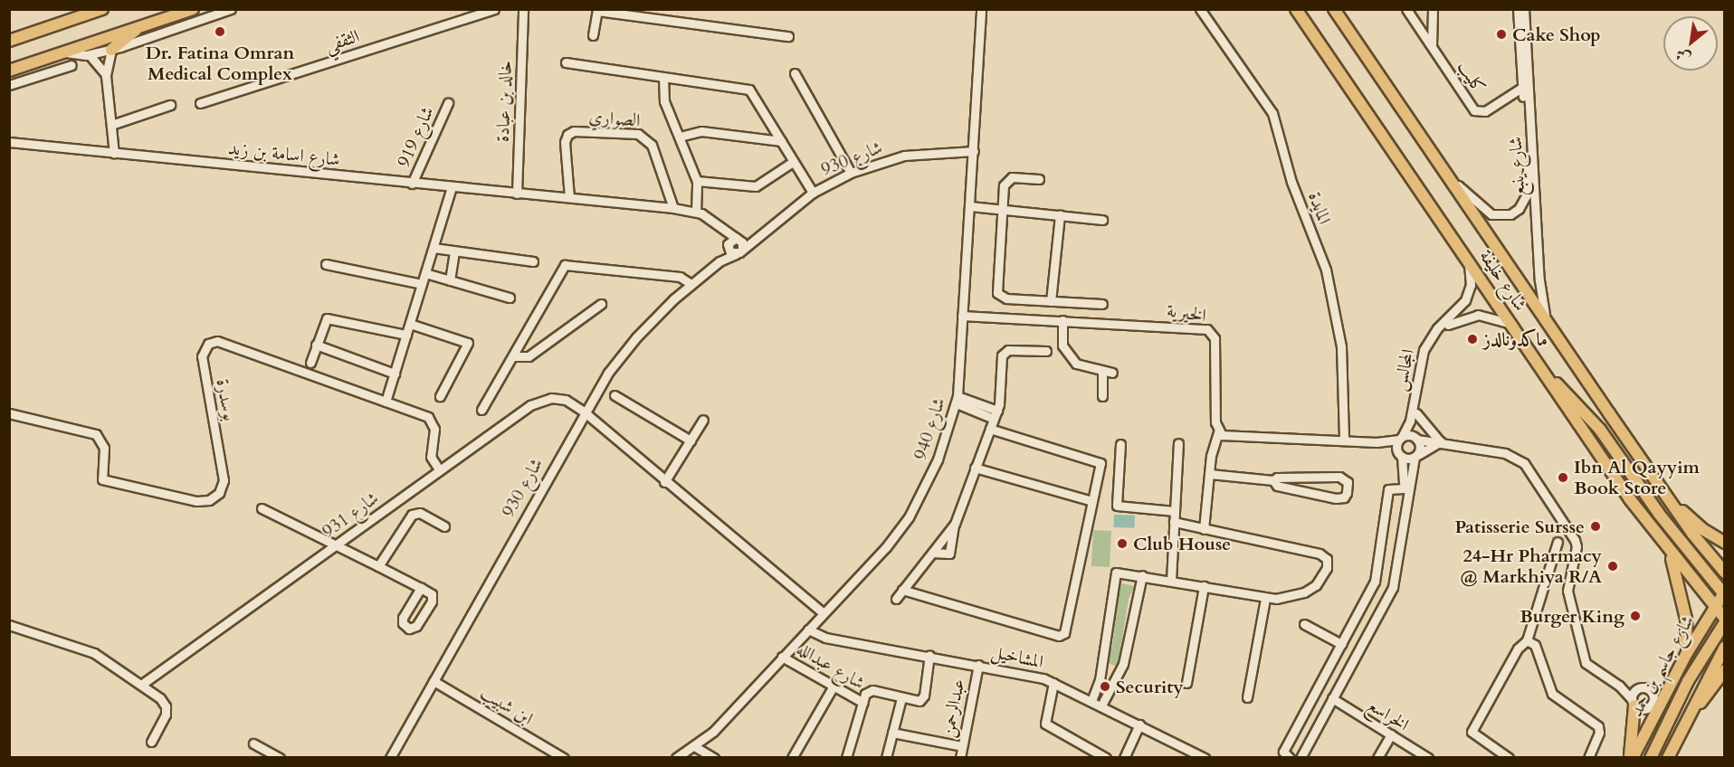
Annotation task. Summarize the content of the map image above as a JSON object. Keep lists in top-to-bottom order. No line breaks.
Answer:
{"streets":{"main road":["شارع خليفة","شارع جاسم بن حمد"],"street":["الثقفي","كليب","خالد بن عبادة","الصواري","شارع 919","شارع اسامة بن زيد","شارع 930","شارع ينبع","المايدة","الخيرية","المجالس","بوسدرة","شارع 940","شارع 931","المشاخيل","شارع عبدالله","ابن شبيب","عبدالرحمن","الخراسع"]},"crossings":[["كليب","شارع ينبع"],["خالد بن عبادة","شارع اسامة بن زيد"],["الصواري","شارع اسامة بن زيد"],["شارع 919","شارع اسامة بن زيد"],["شارع اسامة بن زيد","شارع 930"],["شارع 930","شارع 940"],["شارع 930","شارع 931"],["شارع 930","ابن شبيب"],["شارع ينبع","شارع خليفة"],["شارع خليفة","المجالس"],["شارع خليفة","شارع جاسم بن حمد"],["الخيرية","شارع 940"],["بوسدرة","شارع 931"],["شارع 940","شارع 931"],["شارع 940","المشاخيل"],["شارع 940","شارع عبدالله"],["المشاخيل","شارع عبدالله"],["المشاخيل","عبدالرحمن"]],"places":["Dr. Fatina Omran Medical Complex","Cake Shop","ماكدونالدز","Ibn Al Qayyim Book Store","Patisserie Sursse","Club House","24-Hr Pharmacy @ Markhiya R/A","Burger King","Security"],"north":"bottom left"}
